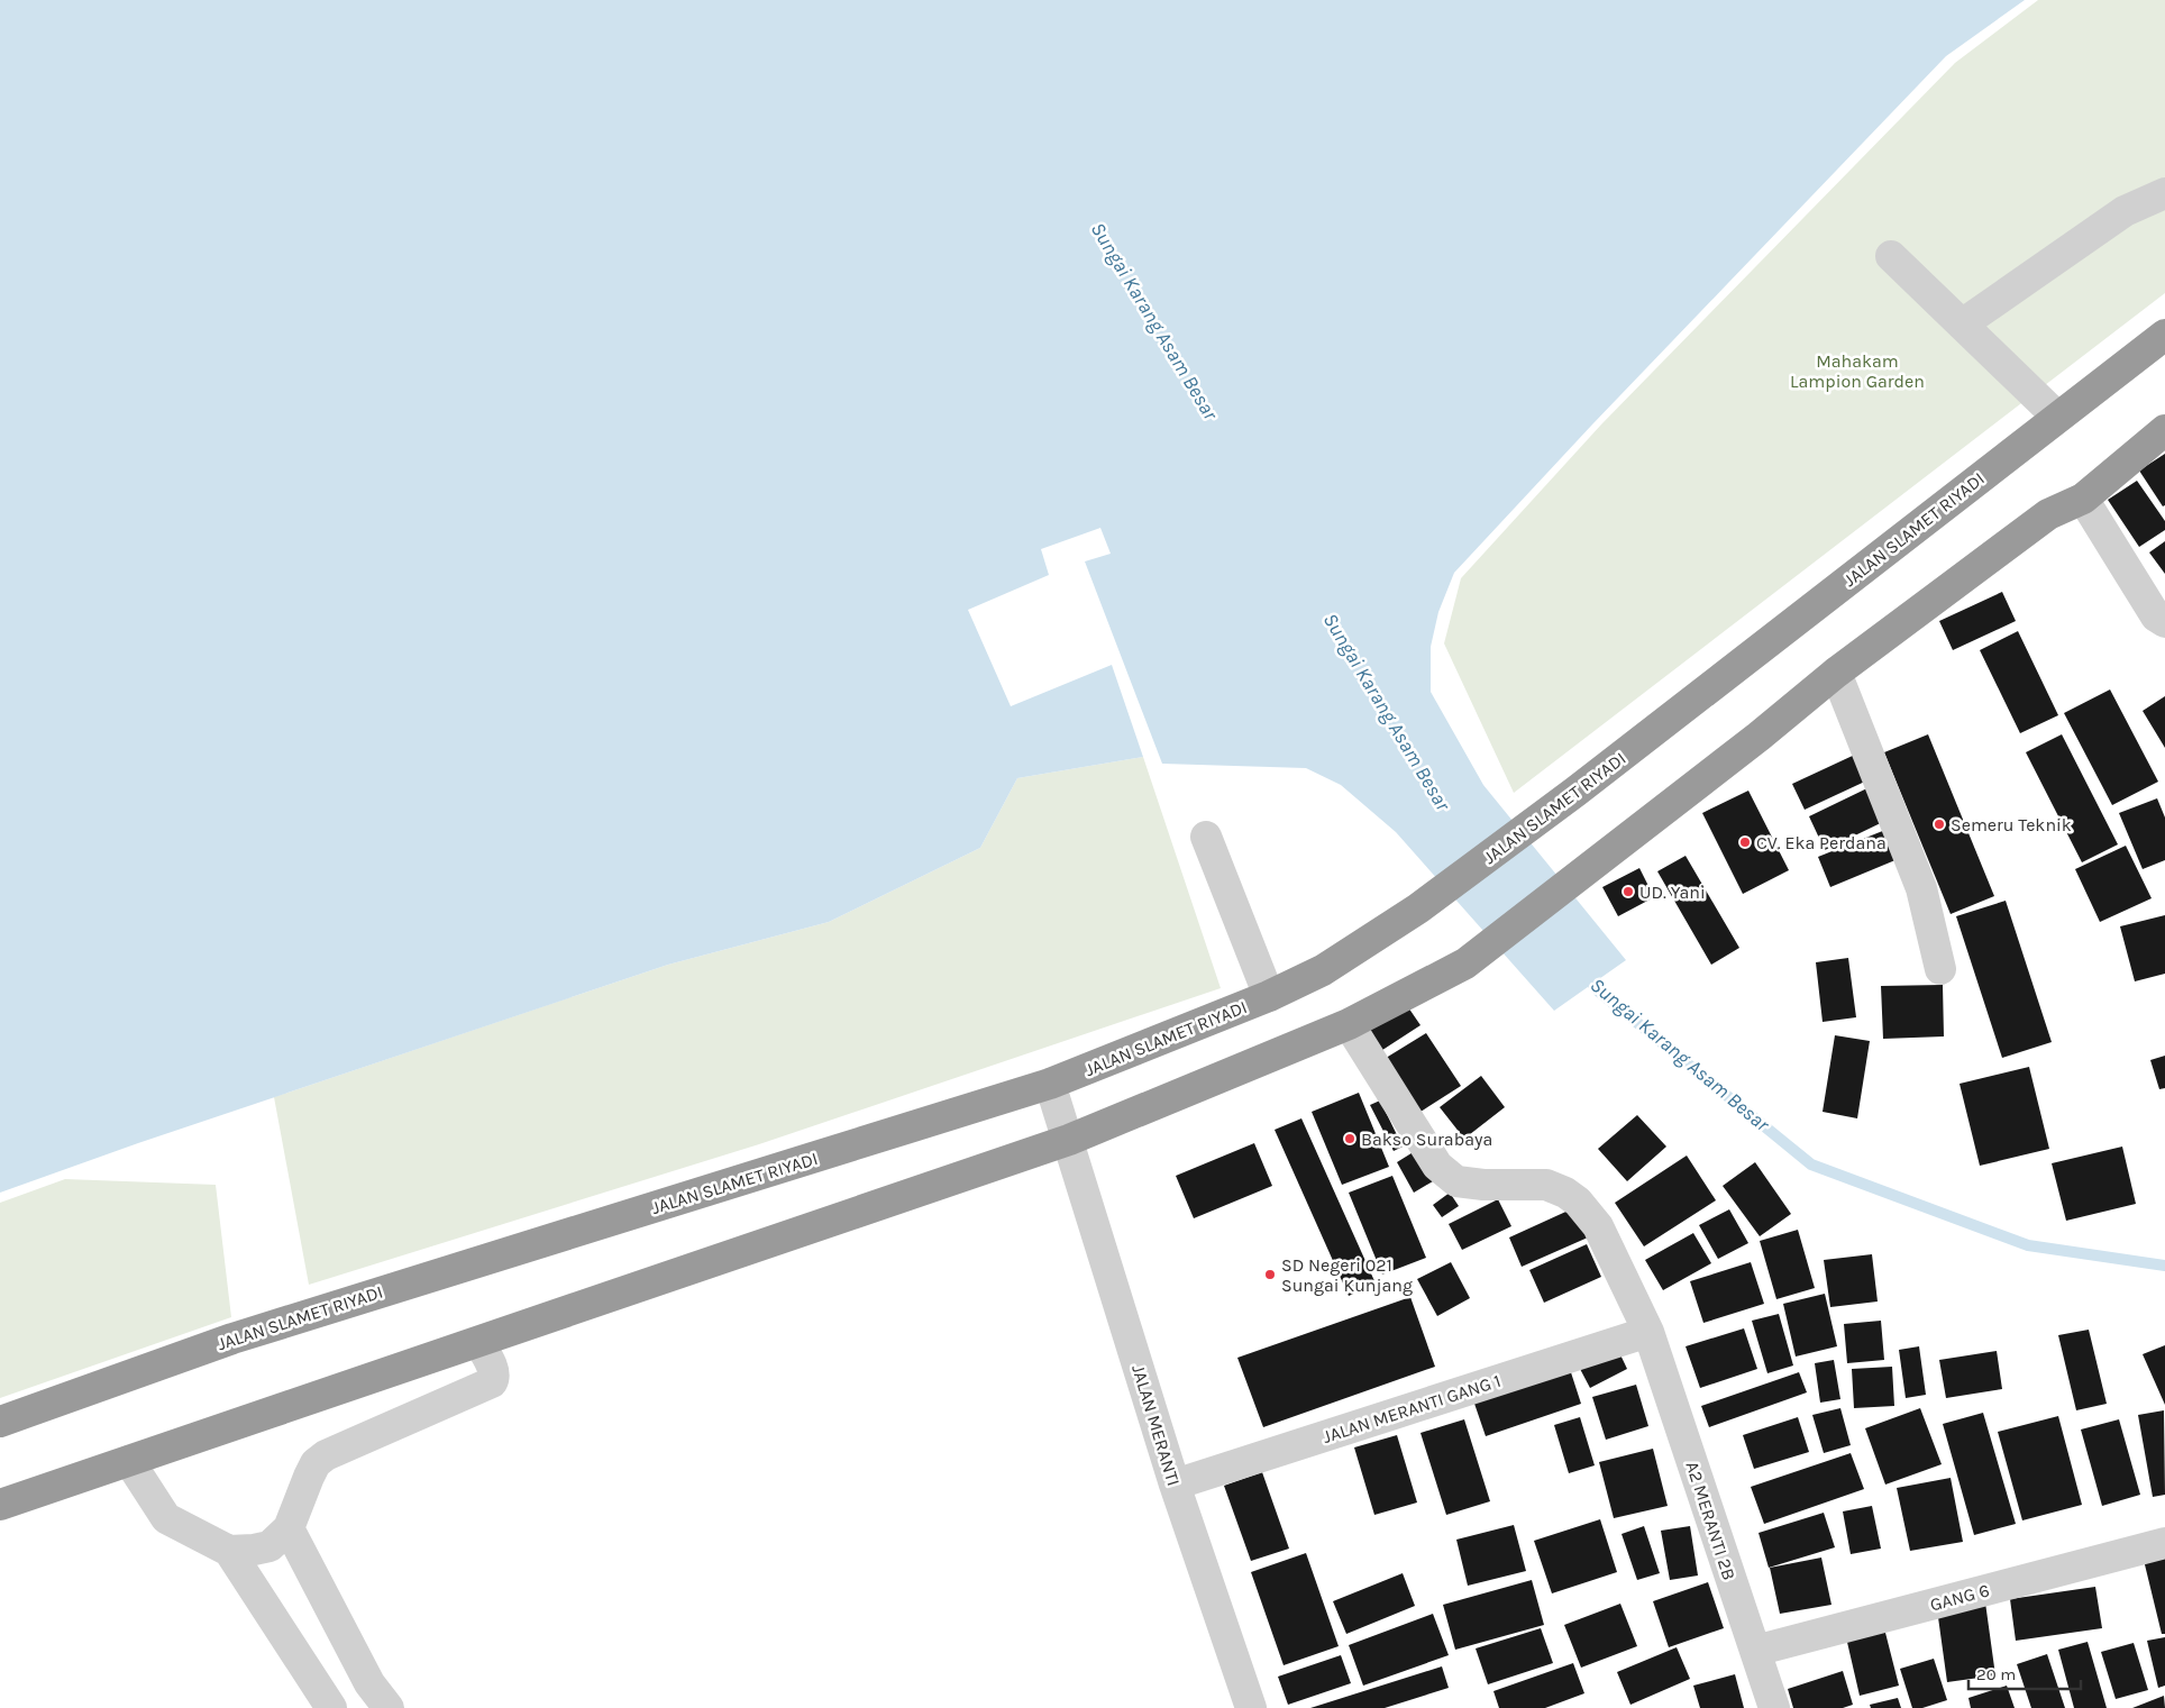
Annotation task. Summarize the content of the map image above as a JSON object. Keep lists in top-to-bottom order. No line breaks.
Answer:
{"streets":{"highway":["JALAN SLAMET RIYADI"],"street":["JALAN MERANTI GANG 1","JALAN MERANTI","A2 MERANTI 2B","GANG 6"]},"crossings":[["JALAN SLAMET RIYADI","JALAN MERANTI"],["JALAN MERANTI GANG 1","JALAN MERANTI"],["JALAN MERANTI GANG 1","A2 MERANTI 2B"],["A2 MERANTI 2B","GANG 6"]],"water":["Sungai Karang Asam Besar"],"parks":["Mahakam Lampion Garden"],"places":["Semeru Teknik","CV. Eka Perdana","UD. Yani","Bakso Surabaya","SD Negeri 021 Sungai Kunjang"],"scale_bar":"20 m"}
